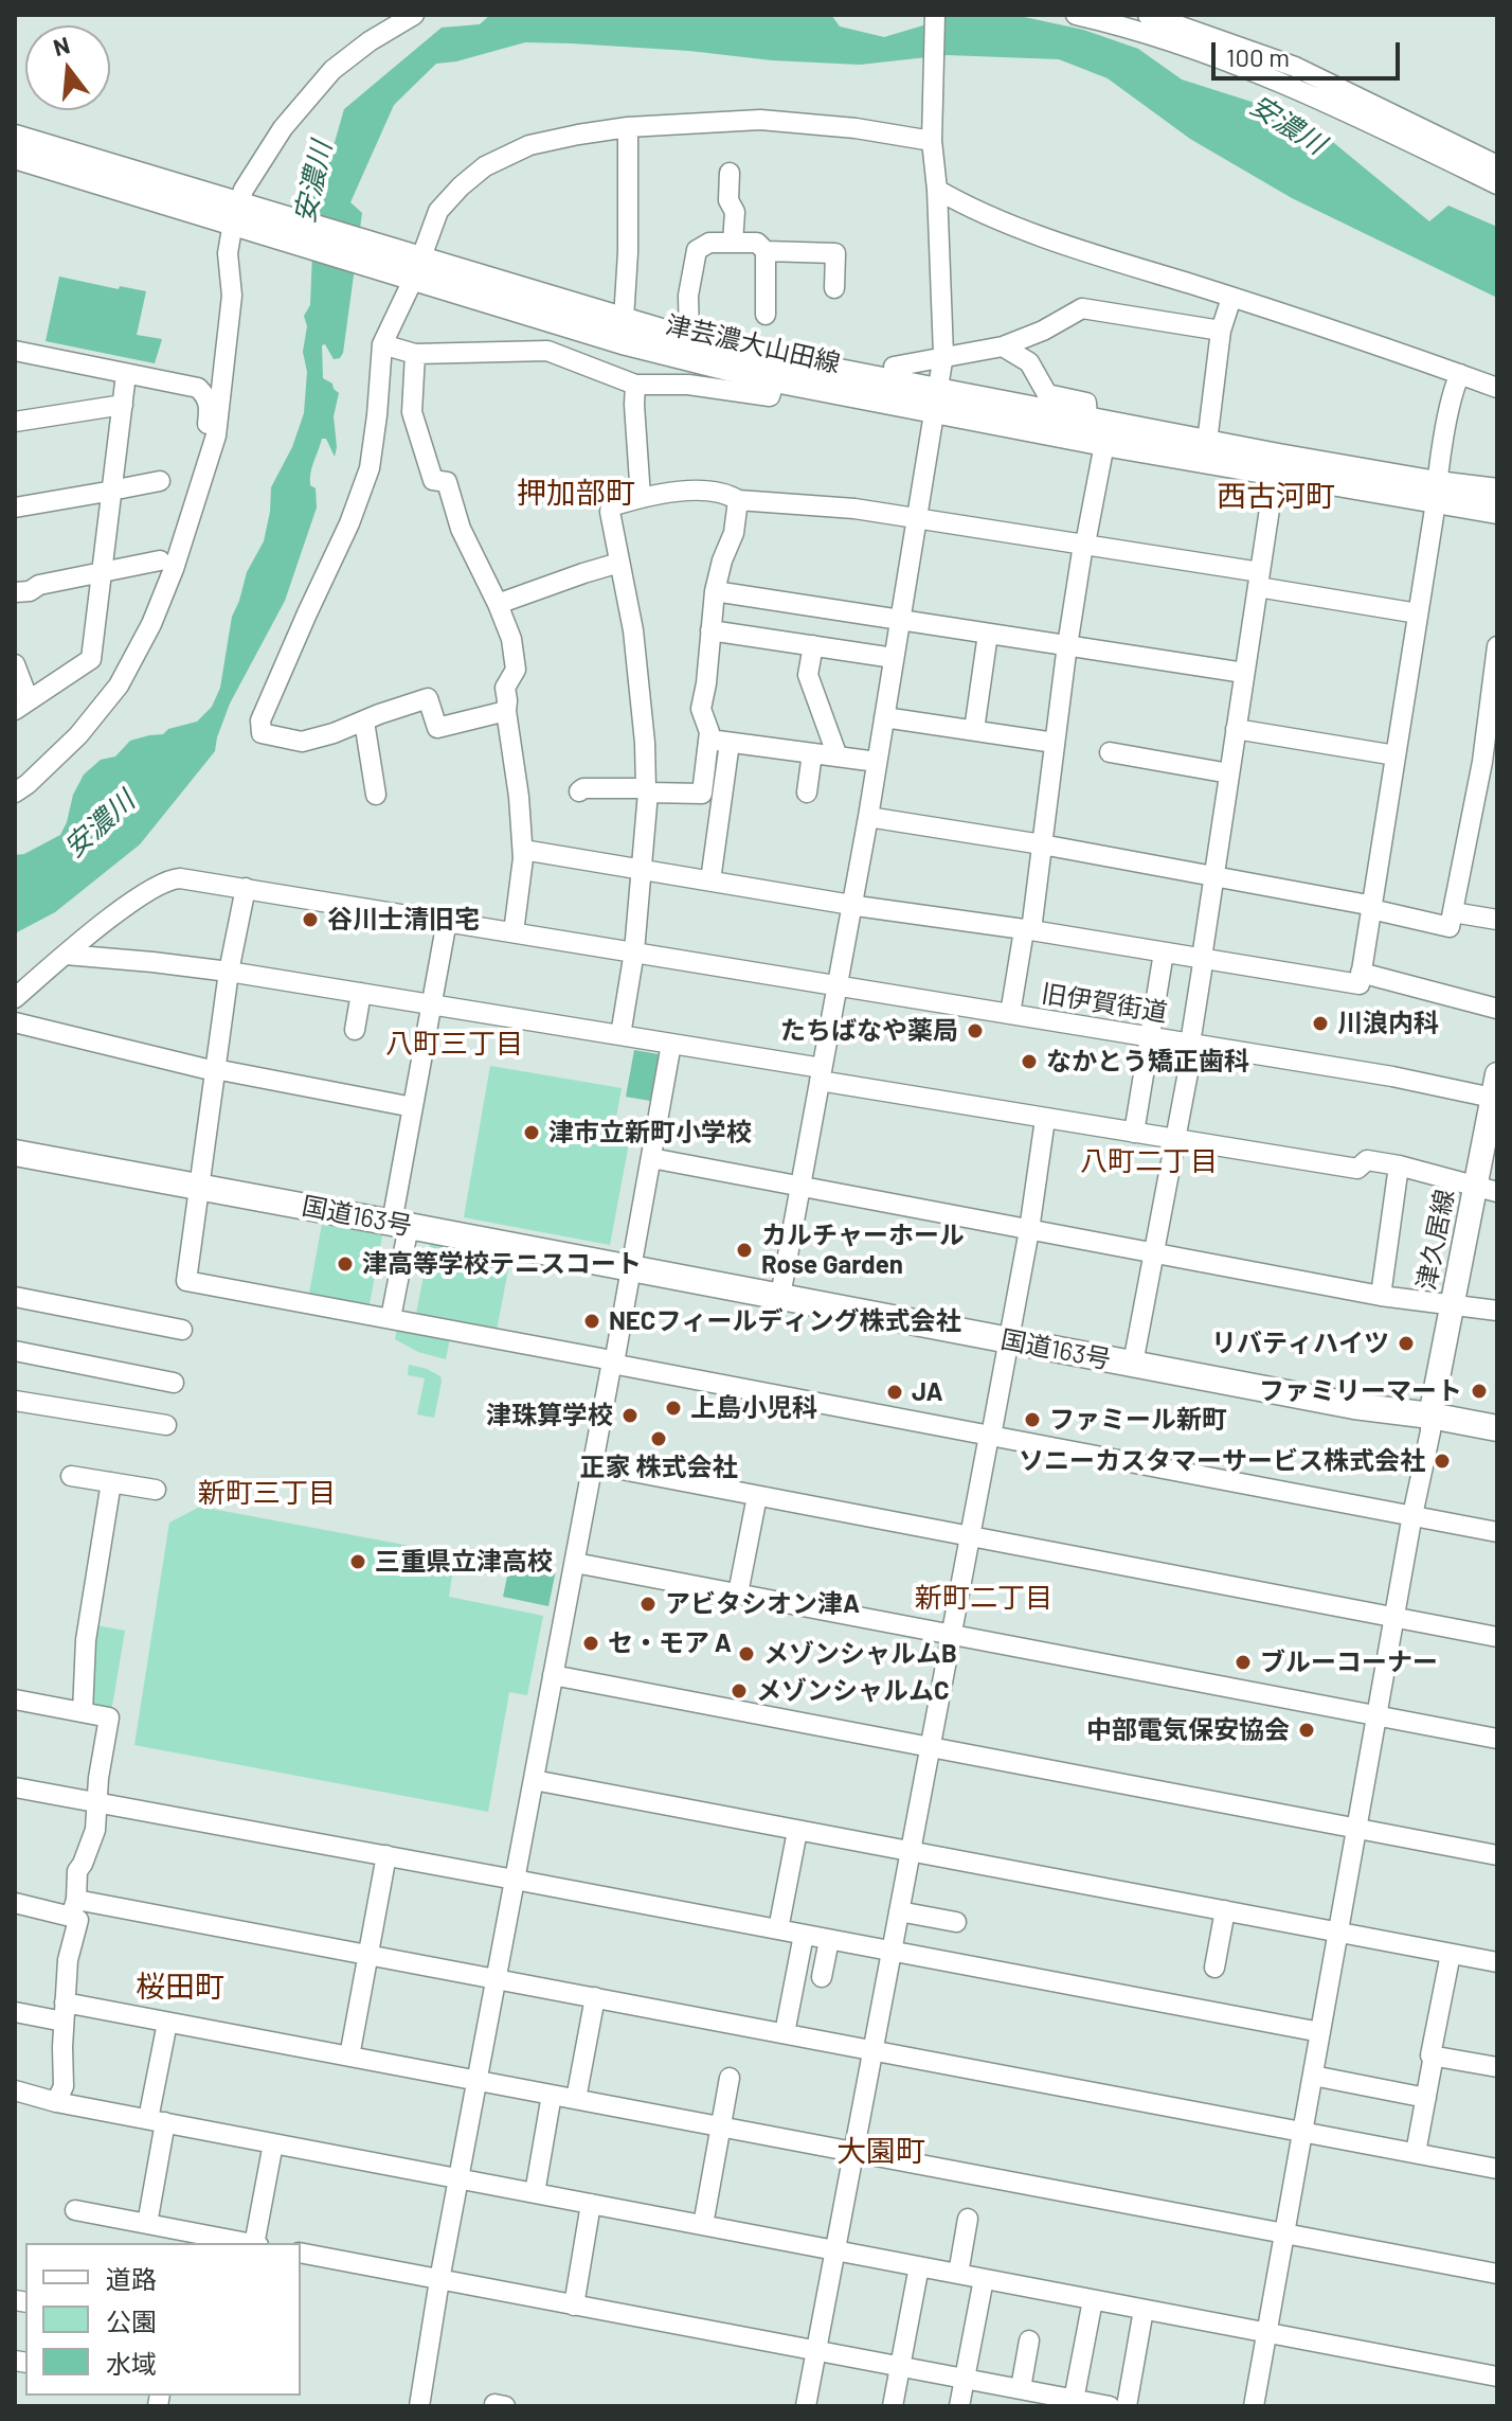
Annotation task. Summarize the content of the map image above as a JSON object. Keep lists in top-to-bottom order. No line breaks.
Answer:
{"streets":{"highway":["国道163号"],"main road":["津芸濃大山田線","津久居線"],"street":["旧伊賀街道"]},"crossings":[["旧伊賀街道","津久居線"],["国道163号","津久居線"]],"districts":["押加部町","西古河町","八町三丁目","八町二丁目","新町三丁目","新町二丁目","桜田町","大園町"],"water":["安濃川"],"places":["谷川士清旧宅","川浪内科","たちばなや薬局","なかとう矯正歯科","津市立新町小学校","カルチャーホール Rose Garden","津高等学校テニスコート","NECフィールディング株式会社","リバティハイツ","ファミリーマート","JA","上島小児科","津珠算学校","ファミール新町","正家 株式会社","ソニーカスタマーサービス株式会社","三重県立津高校","アビタシオン津A","セ・モア A","メゾンシャルムB","ブルーコーナー","メゾンシャルムC","中部電気保安協会"],"legend":["道路","公園","水域"],"scale_bar":"100 m","north":"top"}
